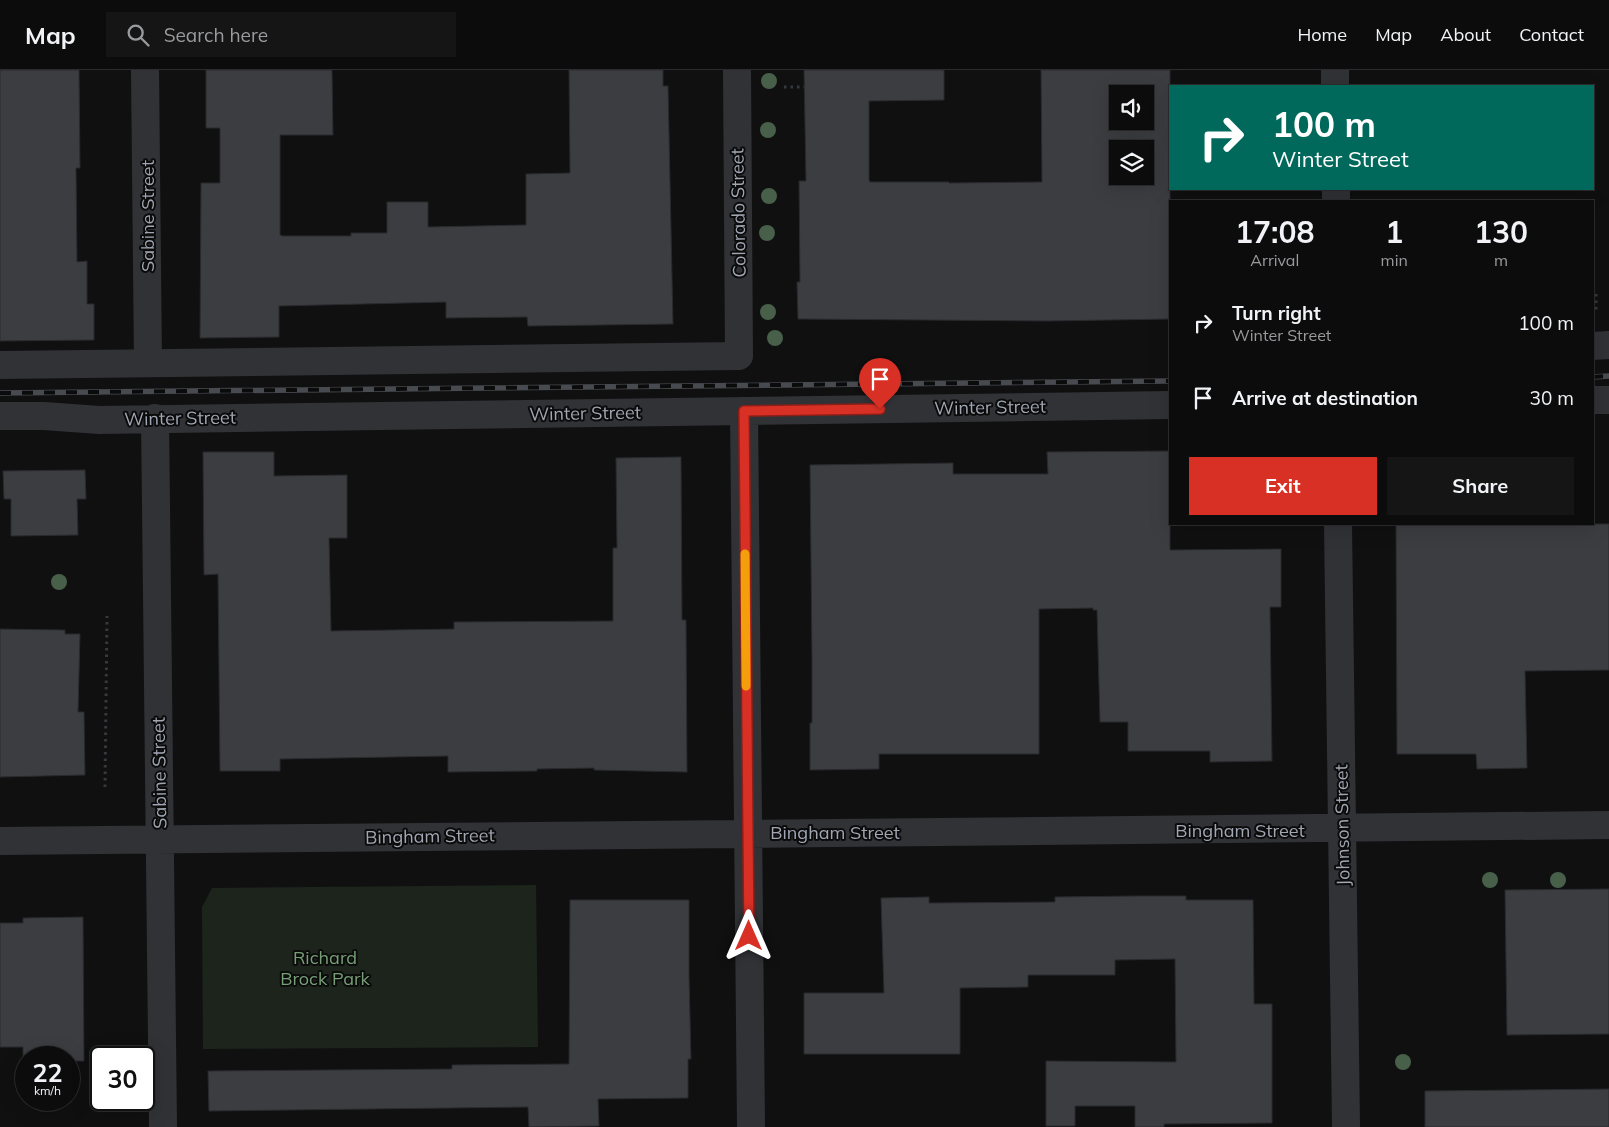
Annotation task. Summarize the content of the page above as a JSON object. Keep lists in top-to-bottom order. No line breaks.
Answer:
{"streets":{"street":["Colorado Street","Sabine Street","Winter Street","Johnson Street","Bingham Street"]},"crossings":[["Colorado Street","Sabine Street"],["Sabine Street","Winter Street"],["Sabine Street","Bingham Street"],["Johnson Street","Bingham Street"]],"parks":["Richard Brock Park"],"page":{"header":"Map","search":"Search here","nav":["Home","Map","About","Contact"],"turn":["100 m","Winter Street"],"eta":["17:08","Arrival","1","min","130","m"],"list":[{"name":"Turn right","note":"Winter Street","value":"100 m"},{"name":"Arrive at destination","value":"30 m"}],"buttons":["Exit","Share"],"speed":"22 km/h","limit":"30"}}
